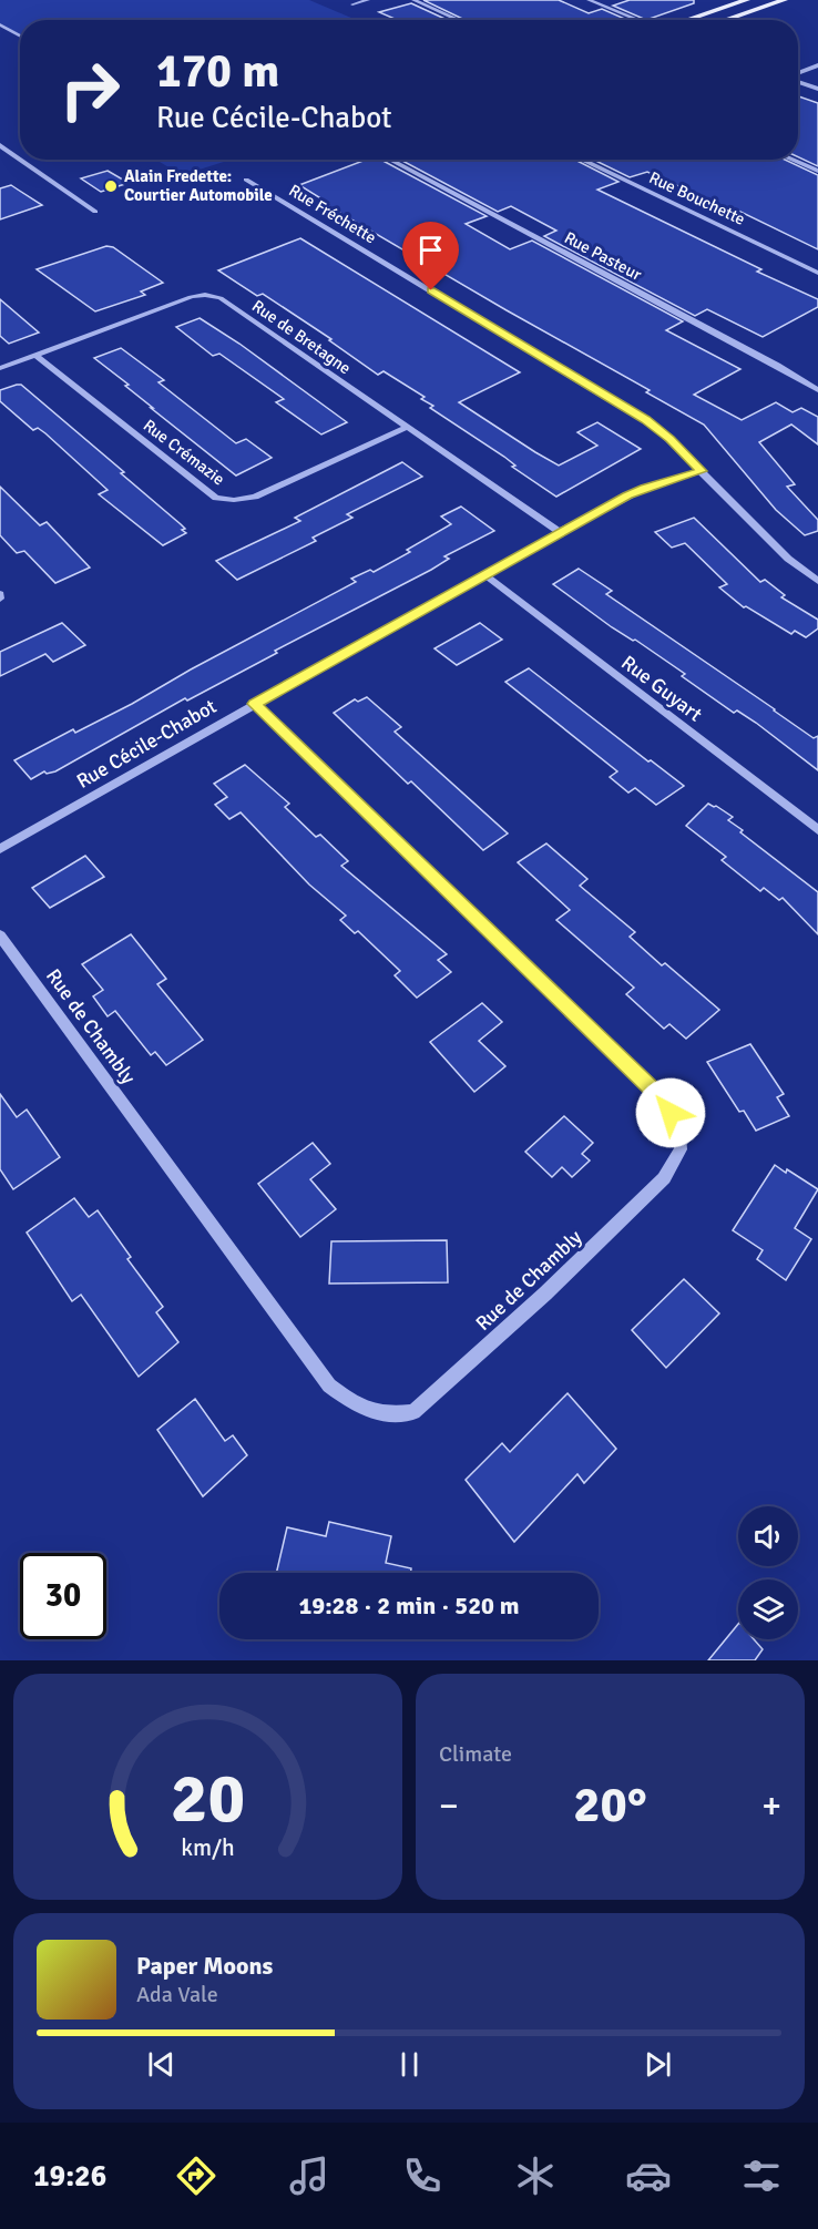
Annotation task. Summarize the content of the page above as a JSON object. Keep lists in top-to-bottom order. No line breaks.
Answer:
{"streets":{"street":["Rue Bouchette","Rue Fréchette","Rue Pasteur","Rue de Bretagne","Rue Crémazie","Rue Guyart","Rue Cécile-Chabot","Rue de Chambly"]},"crossings":[["Rue Fréchette","Rue Cécile-Chabot"],["Rue de Bretagne","Rue Crémazie"],["Rue de Bretagne","Rue Cécile-Chabot"],["Rue Guyart","Rue Cécile-Chabot"],["Rue Cécile-Chabot","Rue de Chambly"]],"places":["Alain Fredette: Courtier Automobile"],"page":{"turn":["170 m","Rue Cécile-Chabot"],"limit":"30","trip":"19:28 · 2 min · 520 m","tile":"Climate","heat":["−","20°","+"],"song":["Paper Moons","Ada Vale"],"tabs":"19:26","gauge":["20","km/h"]}}
